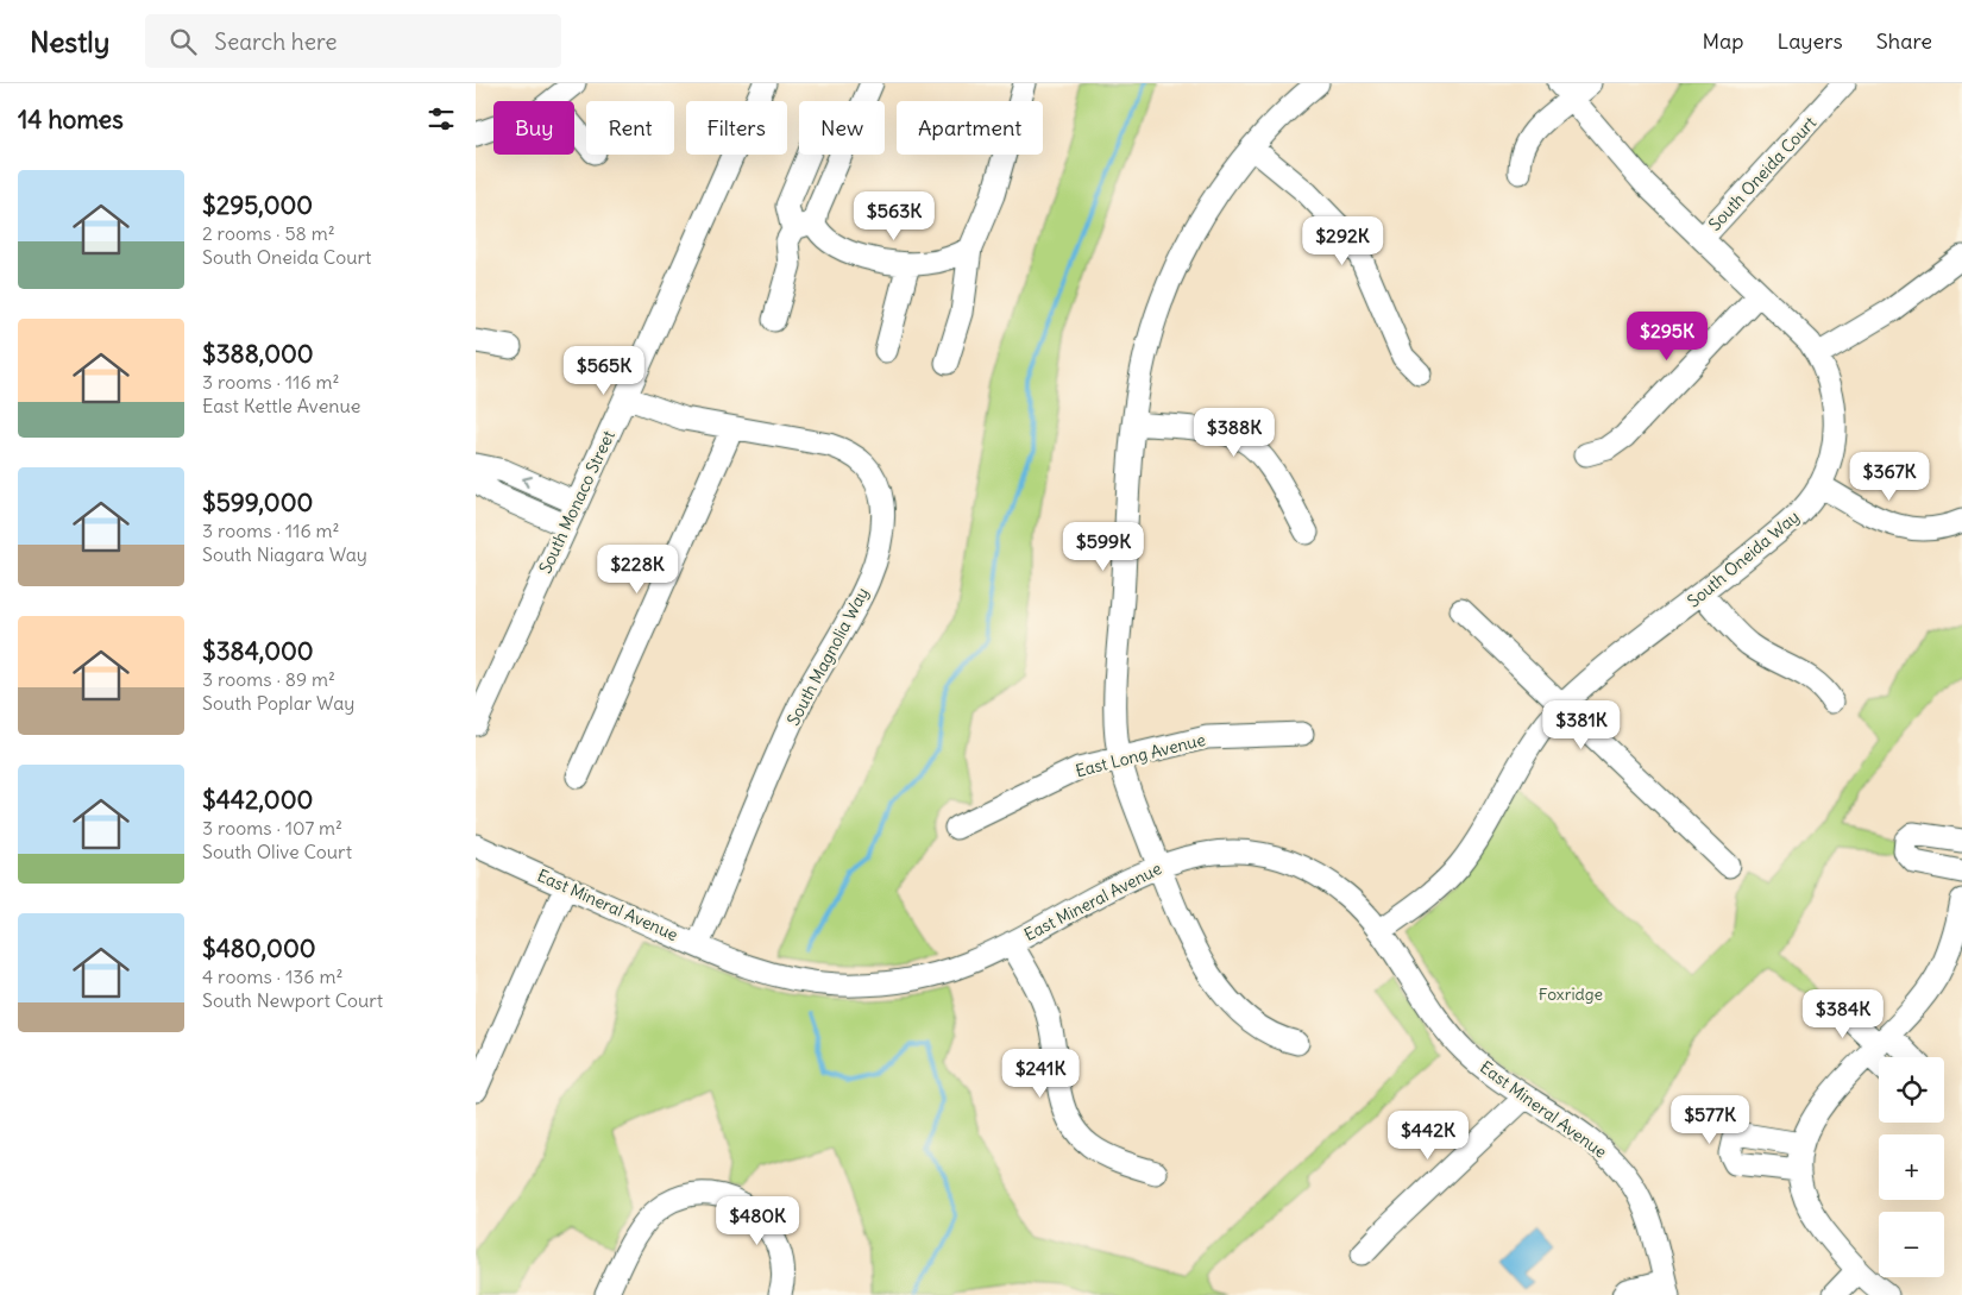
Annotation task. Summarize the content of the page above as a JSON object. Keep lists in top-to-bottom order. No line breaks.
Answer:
{"streets":{"street":["South Oneida Court","South Monaco Street","South Oneida Way","South Magnolia Way","East Long Avenue","East Mineral Avenue"]},"crossings":[["South Oneida Court","South Oneida Way"],["South Monaco Street","South Magnolia Way"],["South Oneida Way","East Mineral Avenue"],["South Magnolia Way","East Mineral Avenue"]],"parks":["Foxridge"],"page":{"header":"Nestly","search":"Search here","nav":["Map","Layers","Share"],"heading":"14 homes","chip":["Buy","Rent","Filters","New","Apartment"],"list":[{"name":"$295,000","note":"2 rooms · 58 m² · South Oneida Court"},{"name":"$388,000","note":"3 rooms · 116 m² · East Kettle Avenue"},{"name":"$599,000","note":"3 rooms · 116 m² · South Niagara Way"},{"name":"$384,000","note":"3 rooms · 89 m² · South Poplar Way"},{"name":"$442,000","note":"3 rooms · 107 m² · South Olive Court"},{"name":"$480,000","note":"4 rooms · 136 m² · South Newport Court"}],"price":["$563K","$292K","$295K","$565K","$388K","$367K","$599K","$228K","$381K","$384K","$241K","$577K","$442K","$480K"],"map_buttons":["+","−"]}}
